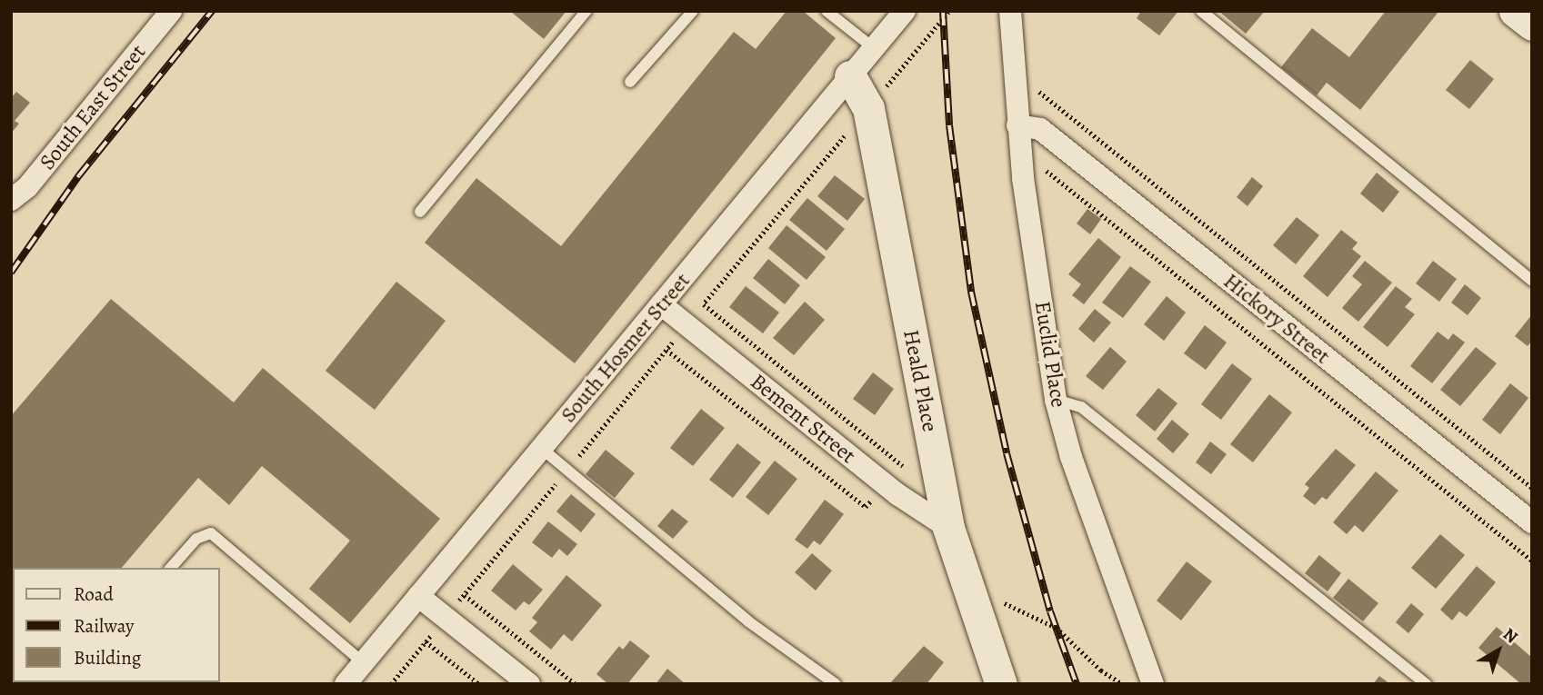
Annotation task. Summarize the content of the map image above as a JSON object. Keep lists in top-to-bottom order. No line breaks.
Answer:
{"streets":{"street":["South East Street","Hickory Street","South Hosmer Street","Euclid Place","Heald Place","Bement Street"]},"crossings":[["Hickory Street","Euclid Place"],["South Hosmer Street","Heald Place"],["South Hosmer Street","Bement Street"],["Heald Place","Bement Street"]],"legend":["Road","Railway","Building"],"north":"top right"}
